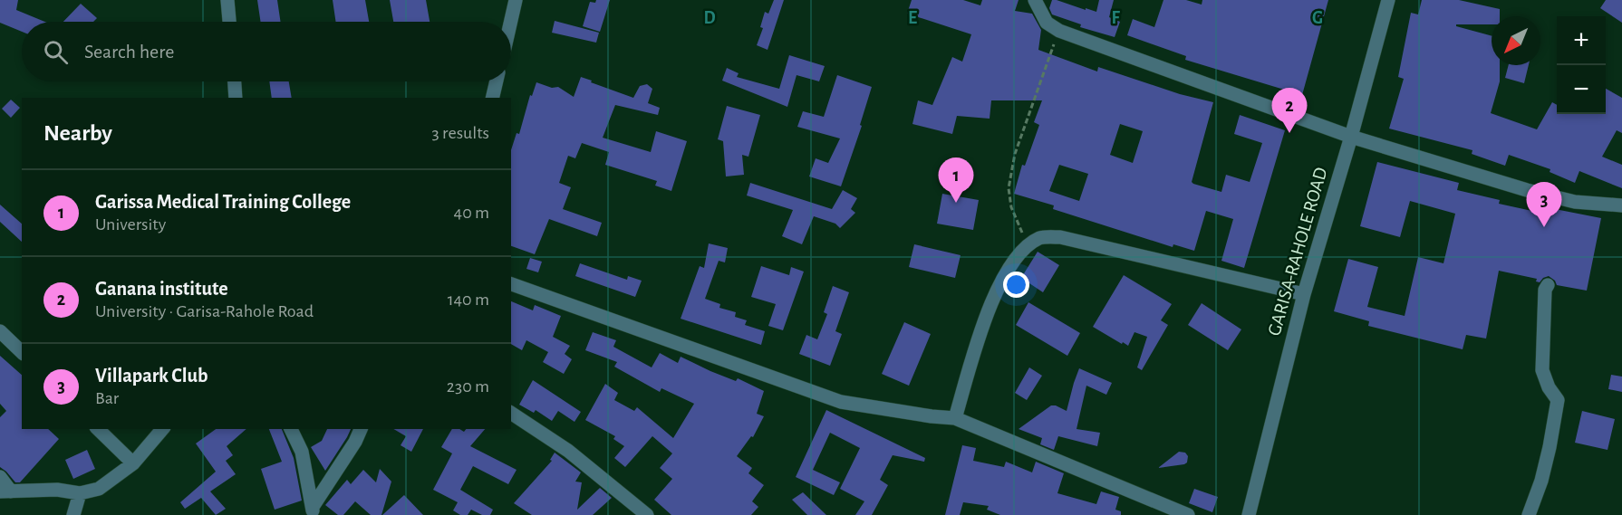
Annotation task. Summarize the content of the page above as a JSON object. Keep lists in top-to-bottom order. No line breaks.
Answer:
{"streets":{"street":["GARISA-RAHOLE ROAD"]},"north":"bottom left","page":{"map_buttons":["+","−"],"search":"Search here","pins":["2","1","3"],"heading":["Nearby","3 results"],"list":[{"mark":"1","name":"Garissa Medical Training College","note":"University","value":"40 m"},{"mark":"2","name":"Ganana institute","note":"University · Garisa-Rahole Road","value":"140 m"},{"mark":"3","name":"Villapark Club","note":"Bar","value":"230 m"}]},"grid":{"columns":["D","E","F","G"]}}
